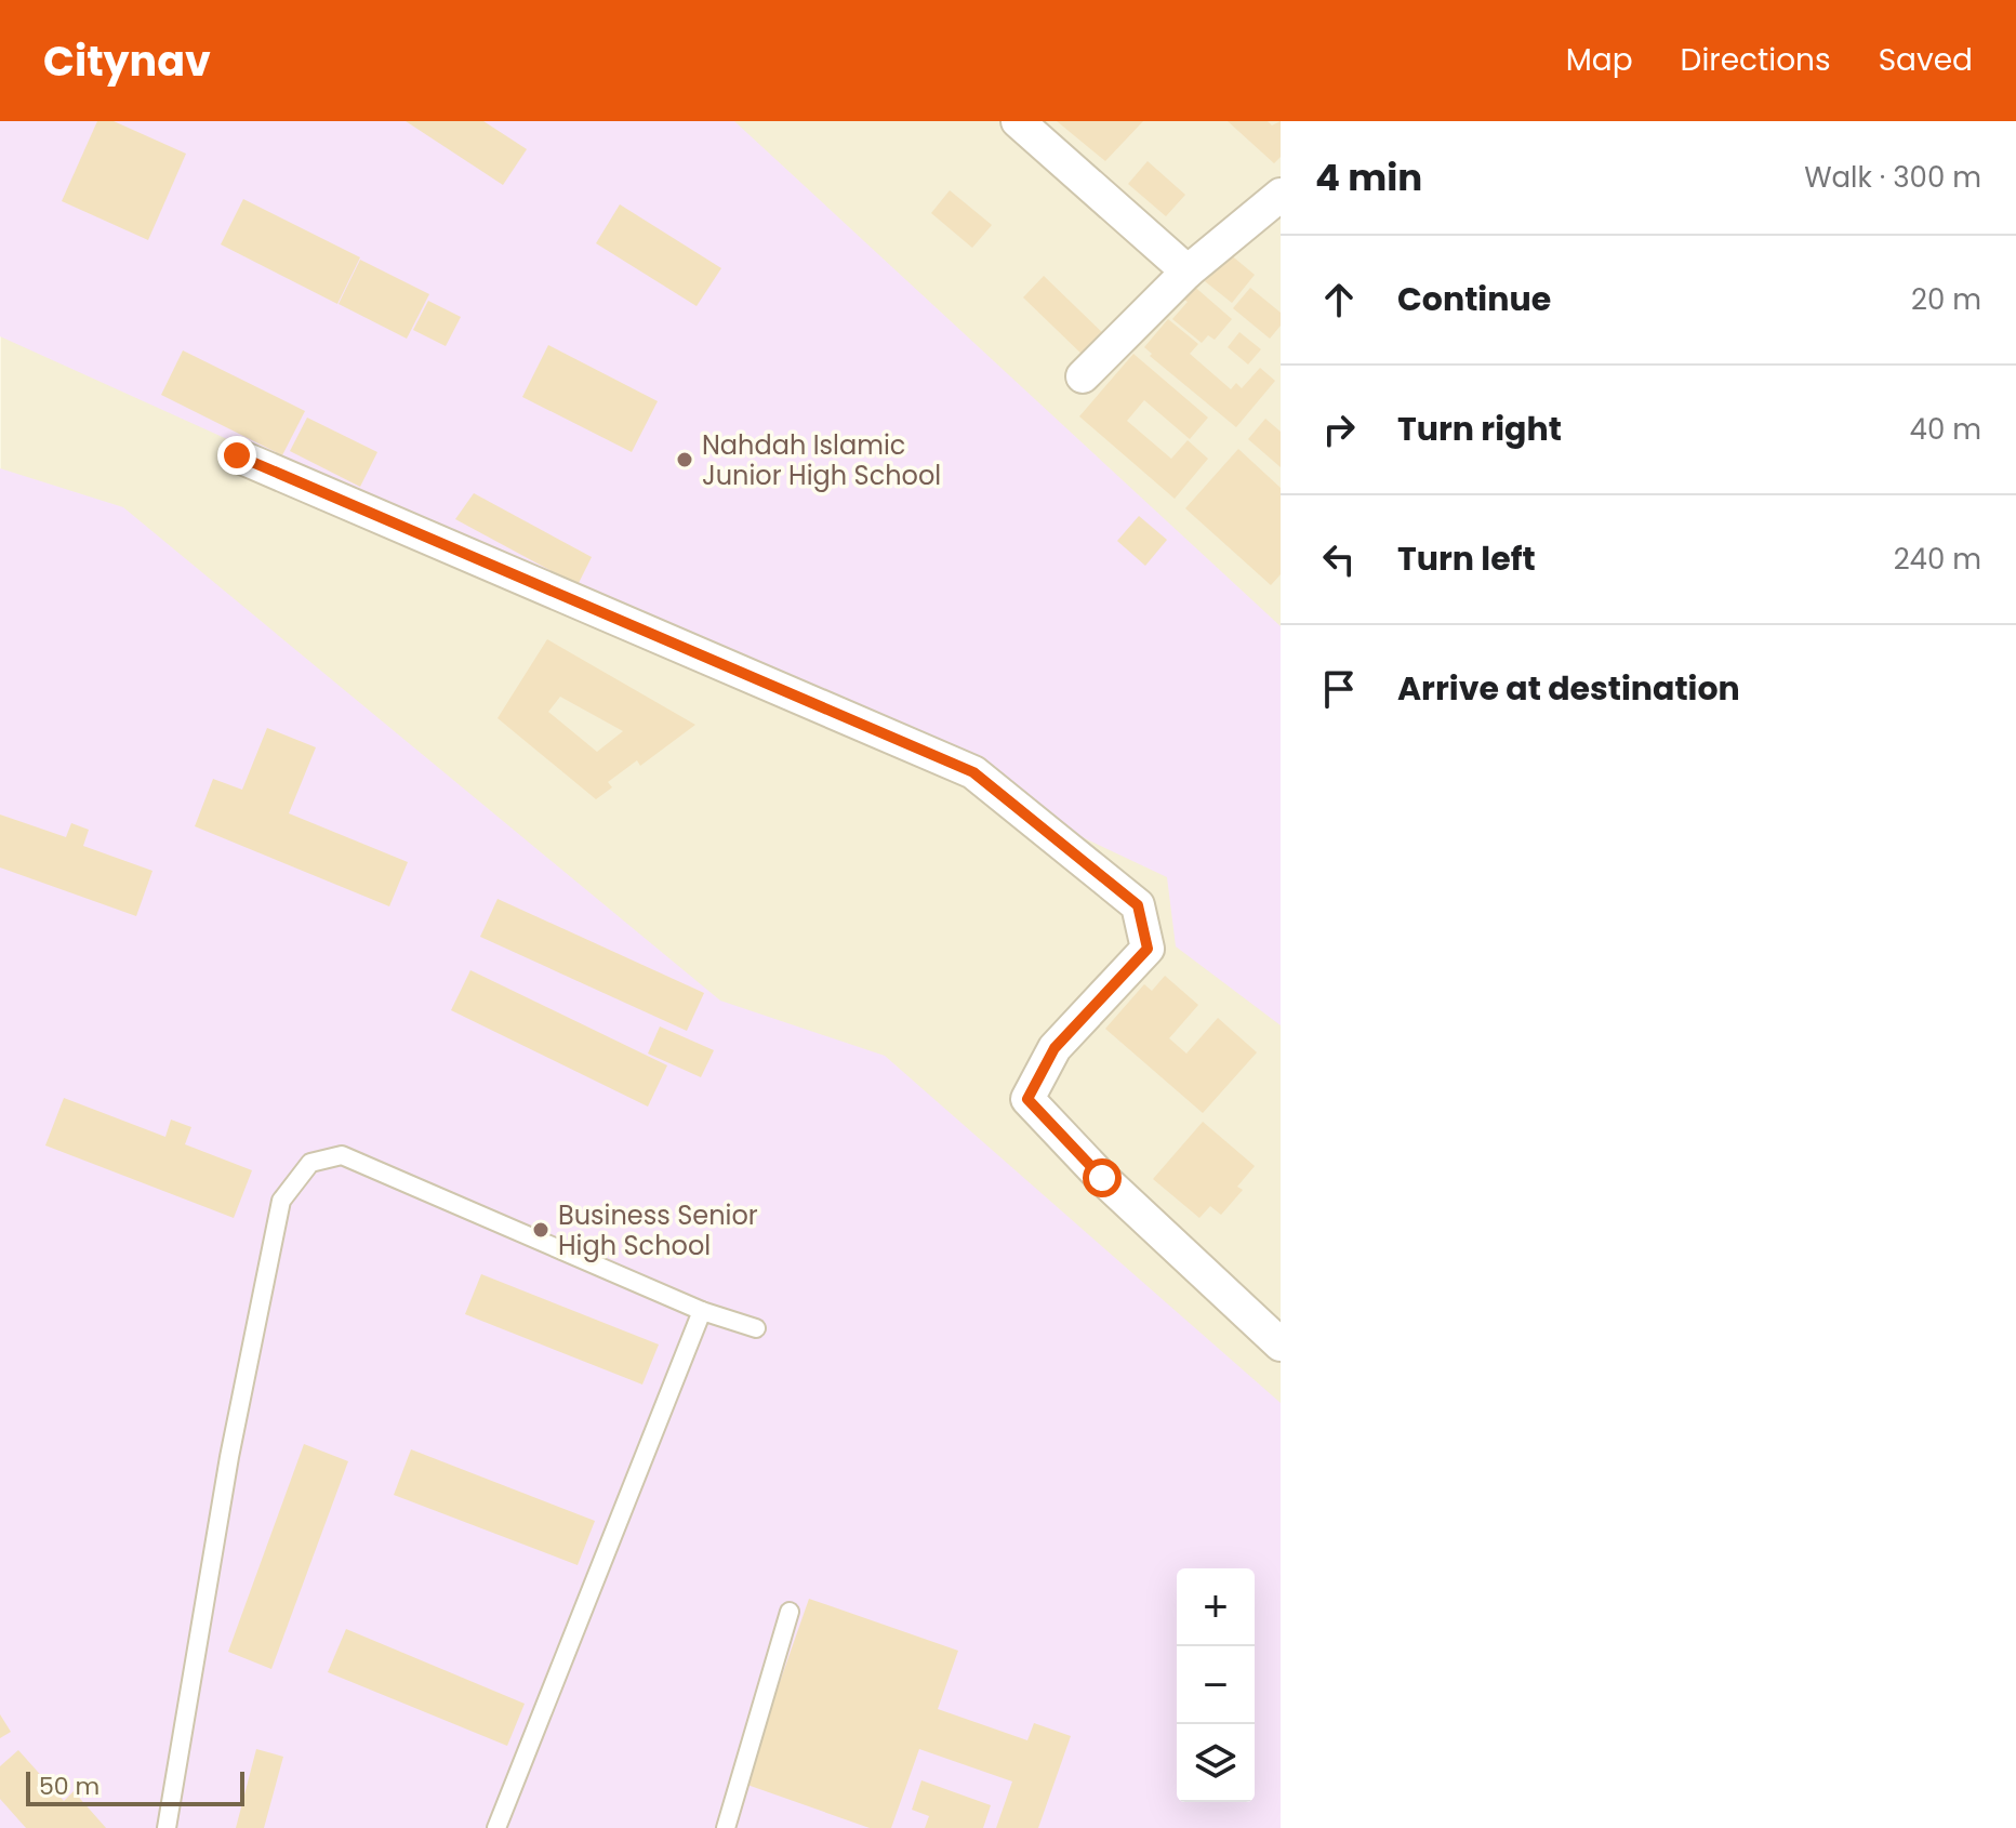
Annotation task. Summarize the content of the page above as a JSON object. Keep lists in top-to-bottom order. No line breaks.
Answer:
{"places":["Nahdah Islamic Junior High School","Business Senior High School"],"scale_bar":"50 m","page":{"header":"Citynav","nav":["Map","Directions","Saved"],"heading":["4 min","Walk · 300 m"],"list":[["Continue","20 m"],["Turn right","40 m"],["Turn left","240 m"],"Arrive at destination"],"map_buttons":["+","−"],"scale":"50 m"}}
